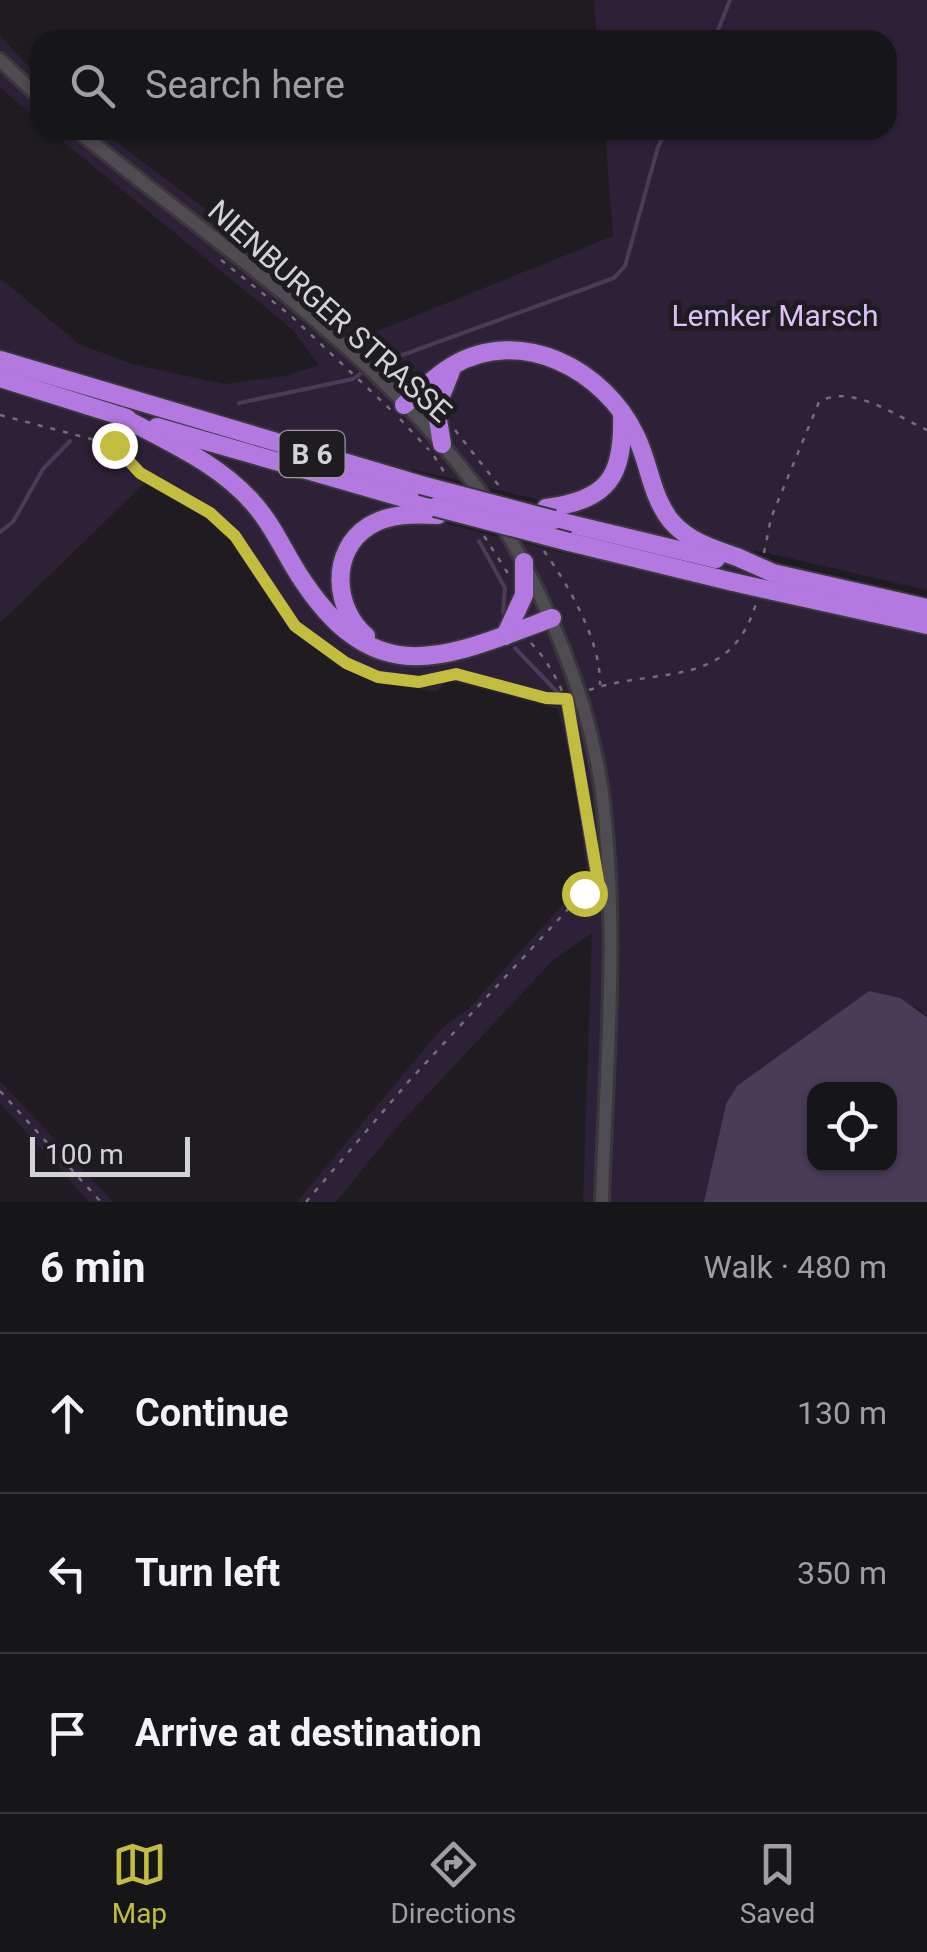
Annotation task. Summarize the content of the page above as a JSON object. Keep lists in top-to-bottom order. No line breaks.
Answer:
{"streets":{"highway":["B 6"],"street":["NIENBURGER STRASSE"]},"parks":["Lemker Marsch"],"scale_bar":"100 m","page":{"search":"Search here","scale":"100 m","heading":["6 min","Walk · 480 m"],"list":[["Continue","130 m"],["Turn left","350 m"],"Arrive at destination"],"nav":["Map","Directions","Saved"]}}
